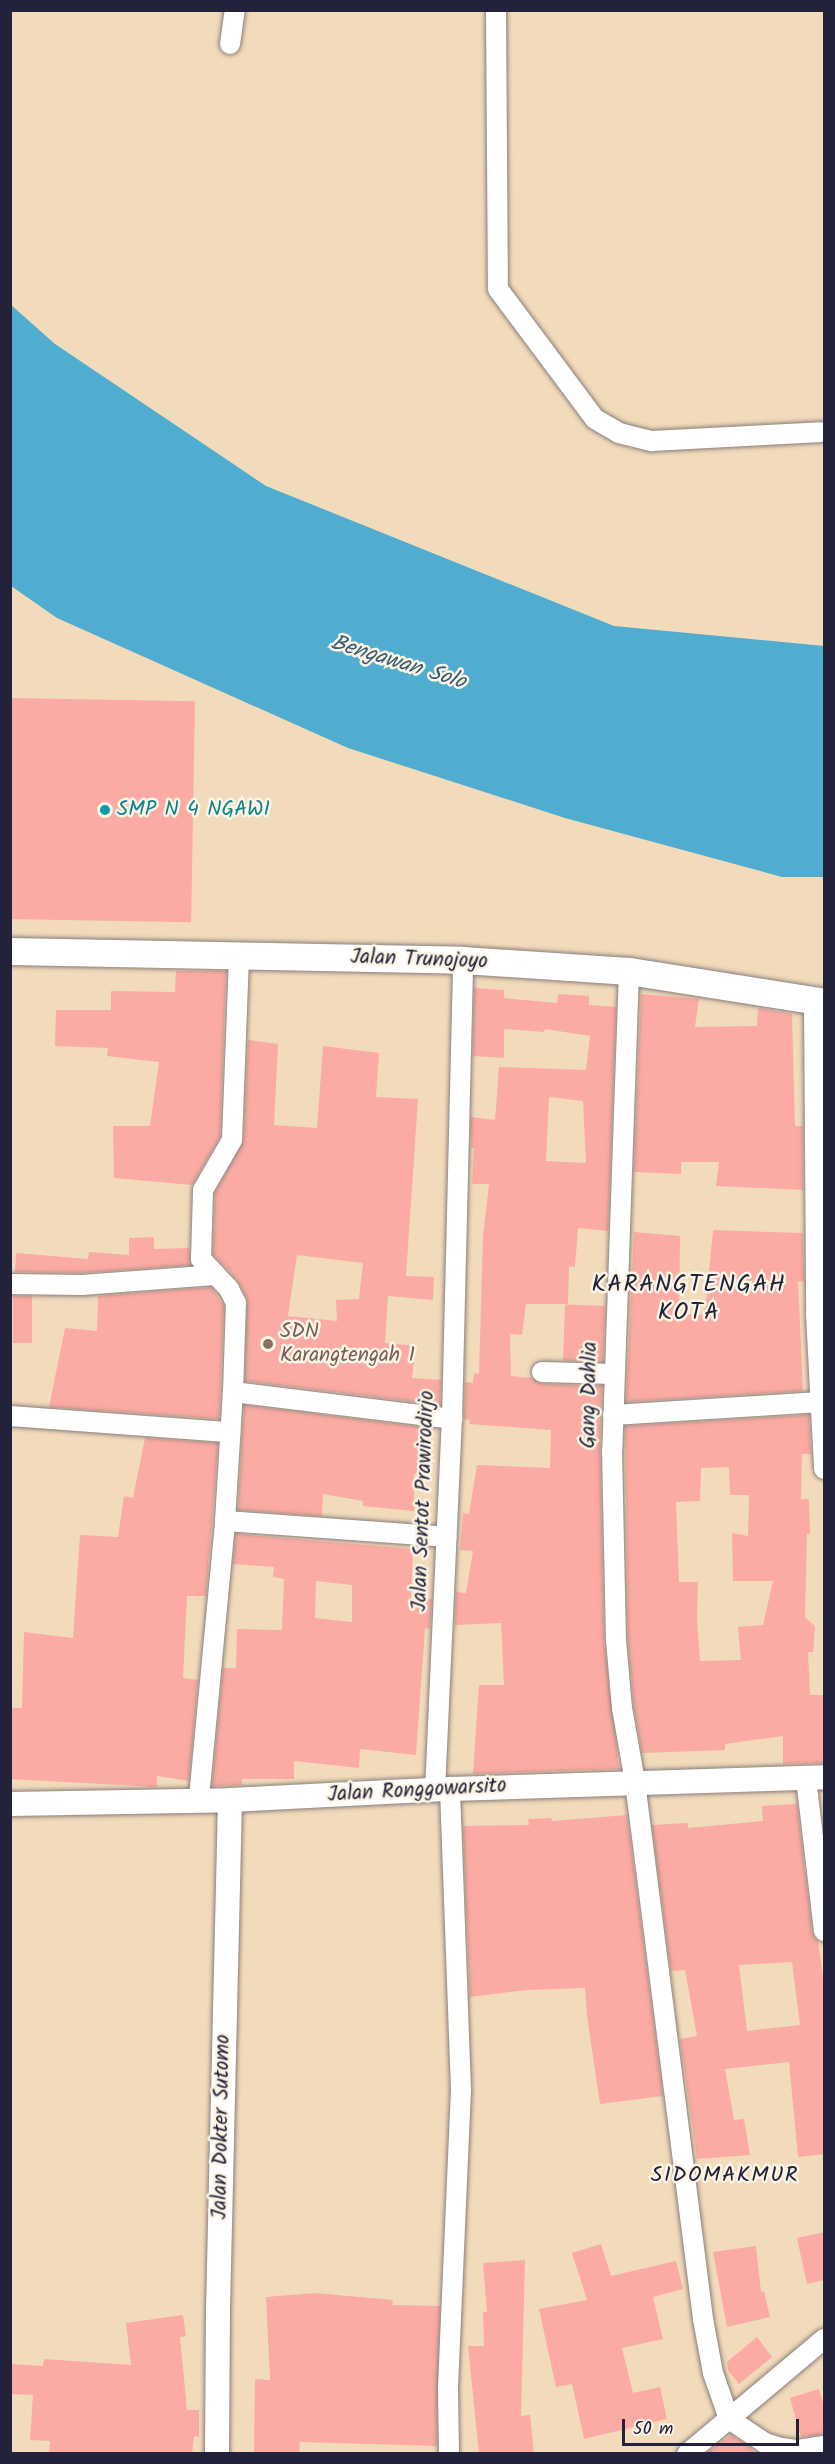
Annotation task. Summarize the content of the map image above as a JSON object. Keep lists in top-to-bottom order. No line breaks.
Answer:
{"streets":{"main road":["Jalan Trunojoyo"],"street":["Gang Dahlia","Jalan Sentot Prawirodirjo","Jalan Ronggowarsito","Jalan Dokter Sutomo"]},"crossings":[["Jalan Trunojoyo","Gang Dahlia"],["Jalan Trunojoyo","Jalan Sentot Prawirodirjo"],["Gang Dahlia","Jalan Ronggowarsito"],["Jalan Sentot Prawirodirjo","Jalan Ronggowarsito"],["Jalan Ronggowarsito","Jalan Dokter Sutomo"]],"districts":["KARANGTENGAH KOTA","SIDOMAKMUR"],"water":["Bengawan Solo"],"places":["SMP N 4 NGAWI","SDN Karangtengah 1"],"scale_bar":"50 m"}
